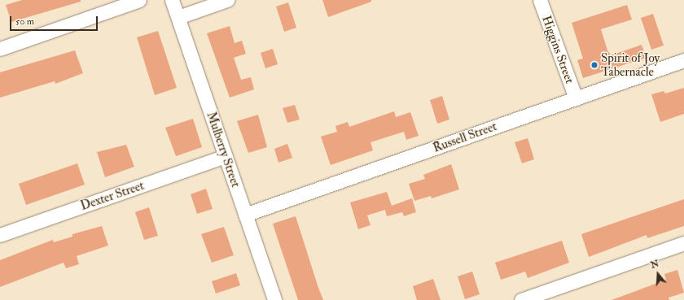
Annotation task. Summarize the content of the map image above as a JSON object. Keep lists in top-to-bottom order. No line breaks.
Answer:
{"streets":{"street":["Higgins Street","Russell Street","Mulberry Street","Dexter Street"]},"crossings":[["Higgins Street","Russell Street"],["Russell Street","Mulberry Street"],["Mulberry Street","Dexter Street"]],"places":["Spirit of Joy Tabernacle"],"scale_bar":"50 m","north":"top"}
